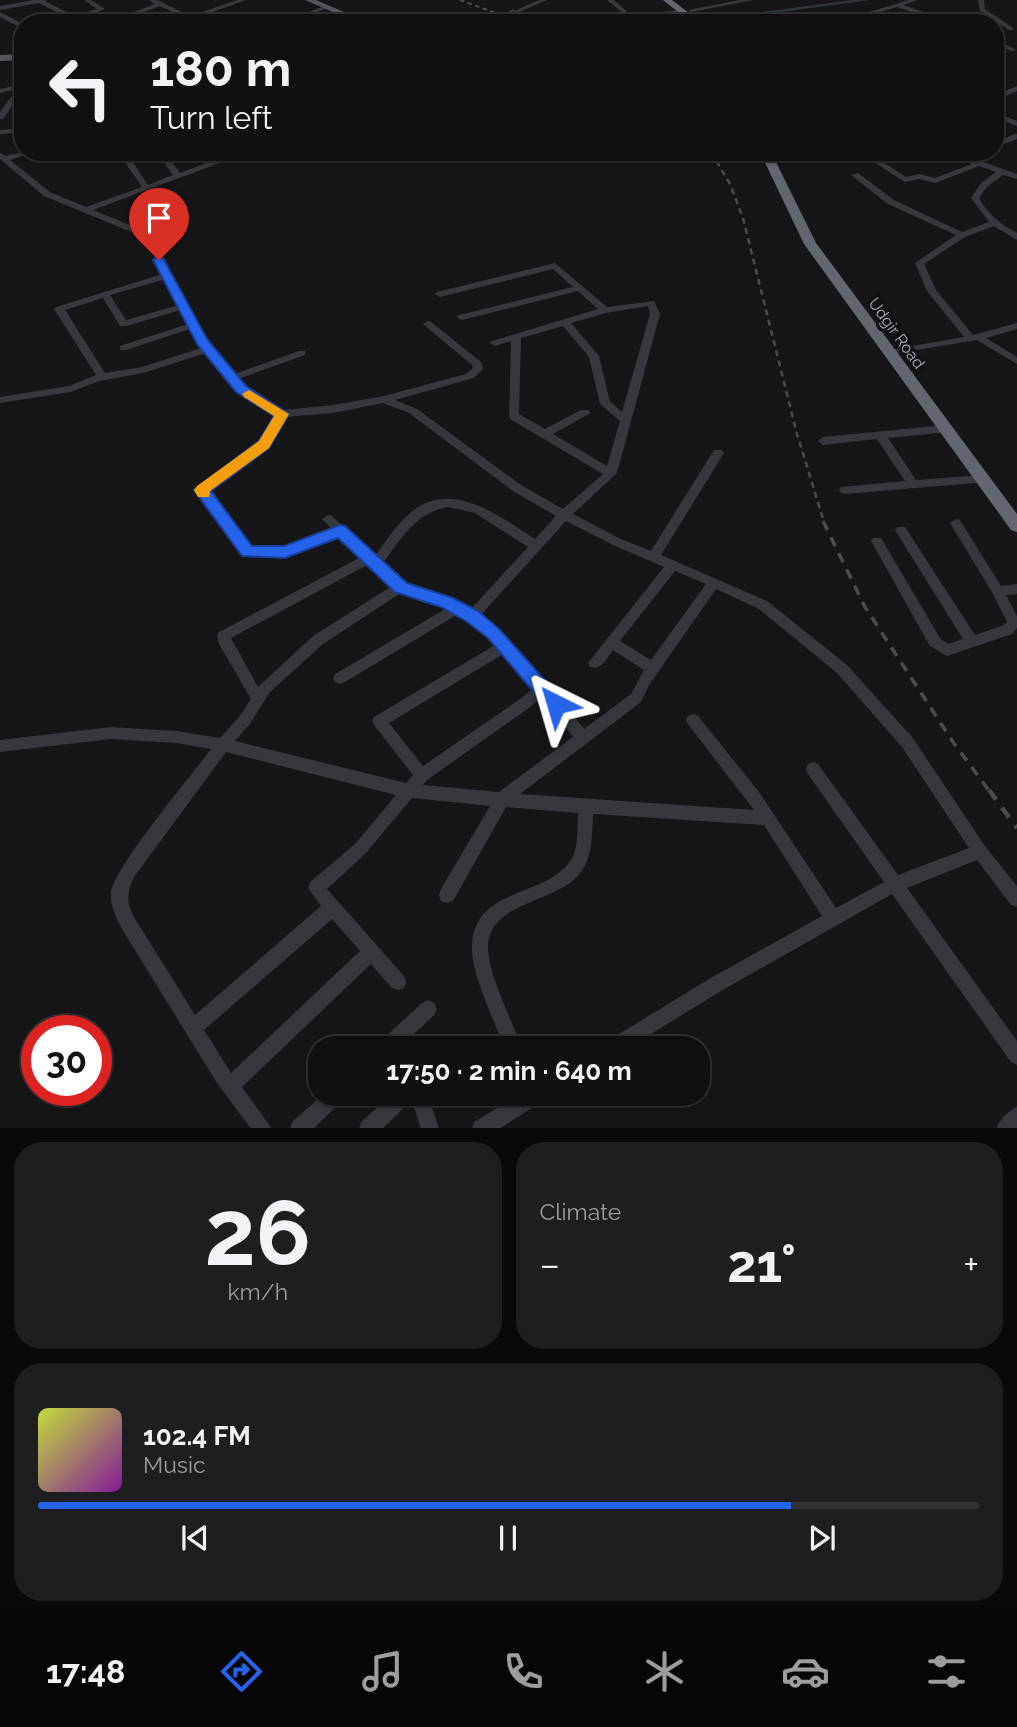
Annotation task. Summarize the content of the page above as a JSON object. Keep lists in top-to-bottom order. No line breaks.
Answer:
{"streets":{"highway":["Udgir Road"]},"page":{"turn":["180 m","Turn left"],"limit":"30","trip":"17:50 · 2 min · 640 m","tile":[["26","km/h"],"Climate"],"heat":["−","21°","+"],"song":["102.4 FM","Music"],"tabs":"17:48"}}
